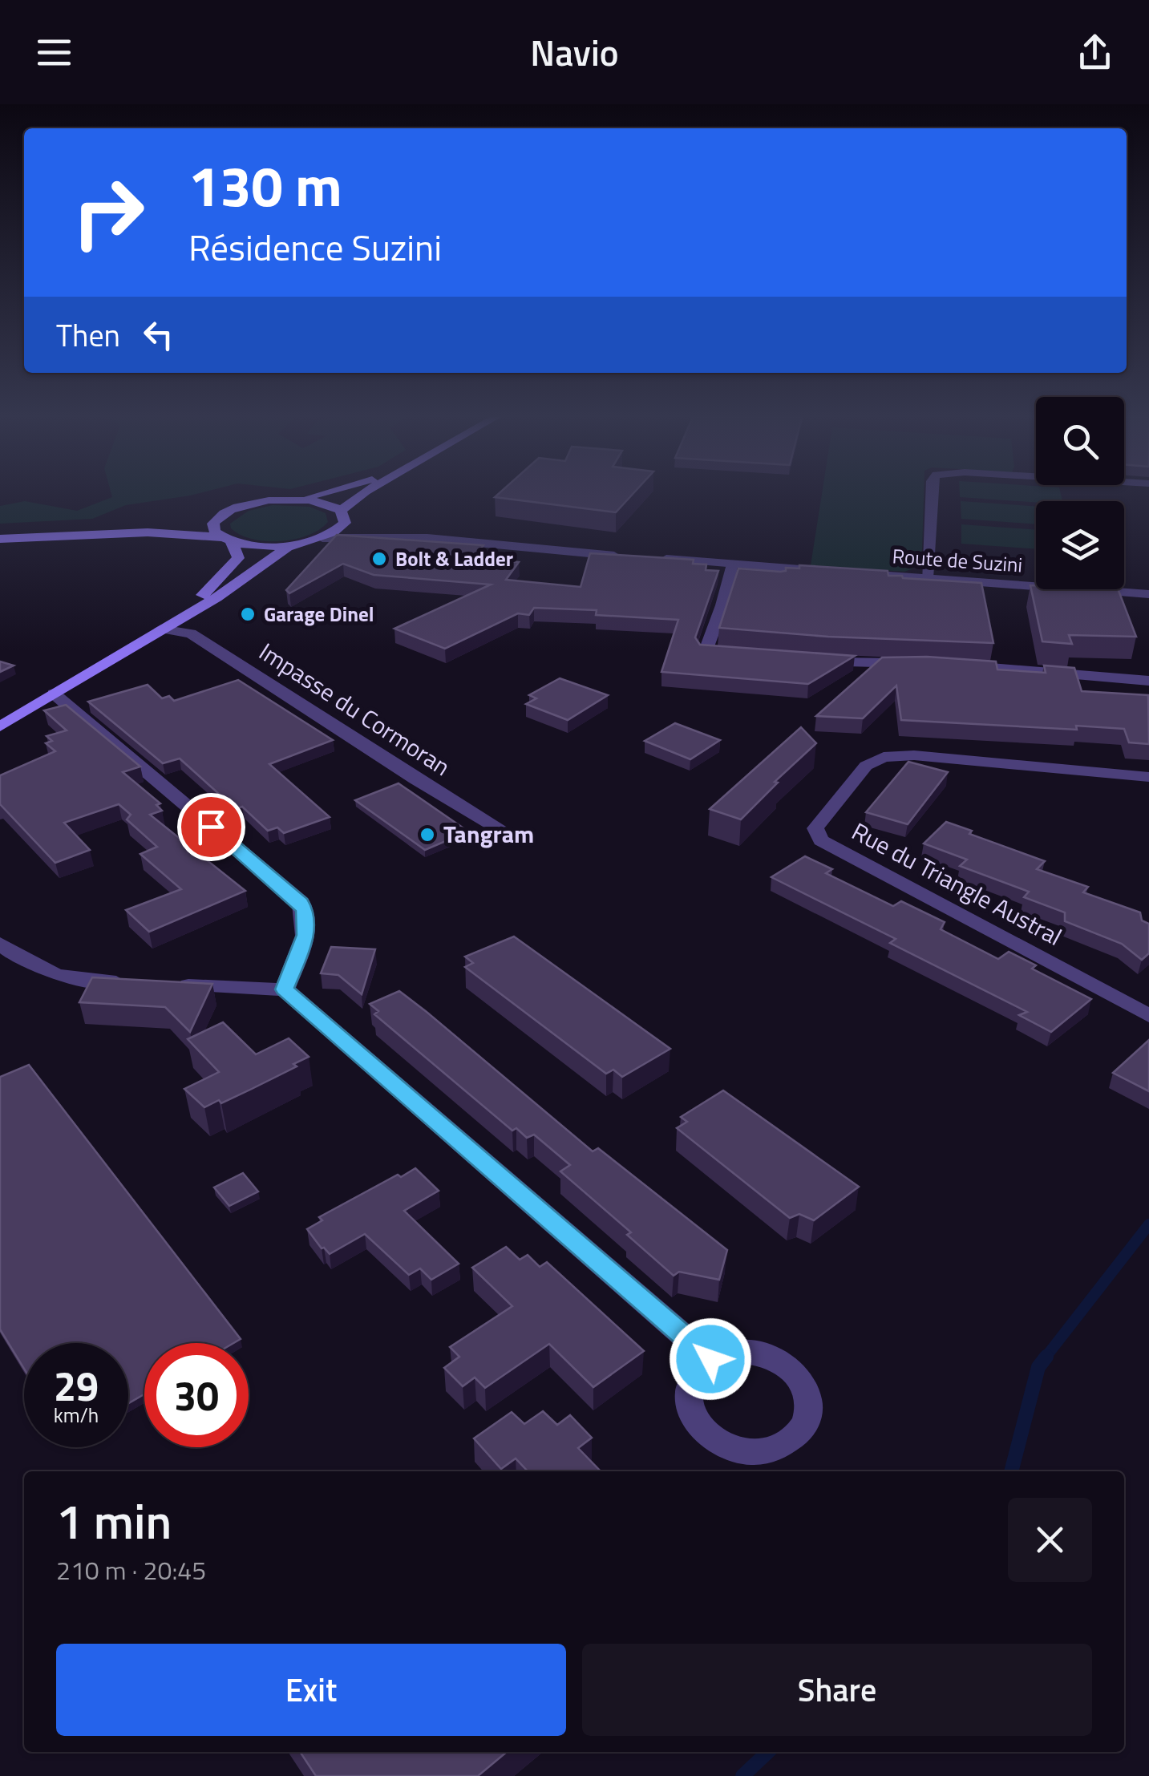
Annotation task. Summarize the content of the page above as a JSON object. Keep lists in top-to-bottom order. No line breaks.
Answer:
{"streets":{"street":["Route de Suzini","Impasse du Cormoran","Rue du Triangle Austral"]},"places":["Bolt & Ladder","Garage Dinel","Tangram"],"page":{"header":"Navio","turn":["130 m","Résidence Suzini"],"then":"Then","speed":"29 km/h","limit":"30","heading":["1 min","210 m · 20:45"],"buttons":["Exit","Share"]}}
